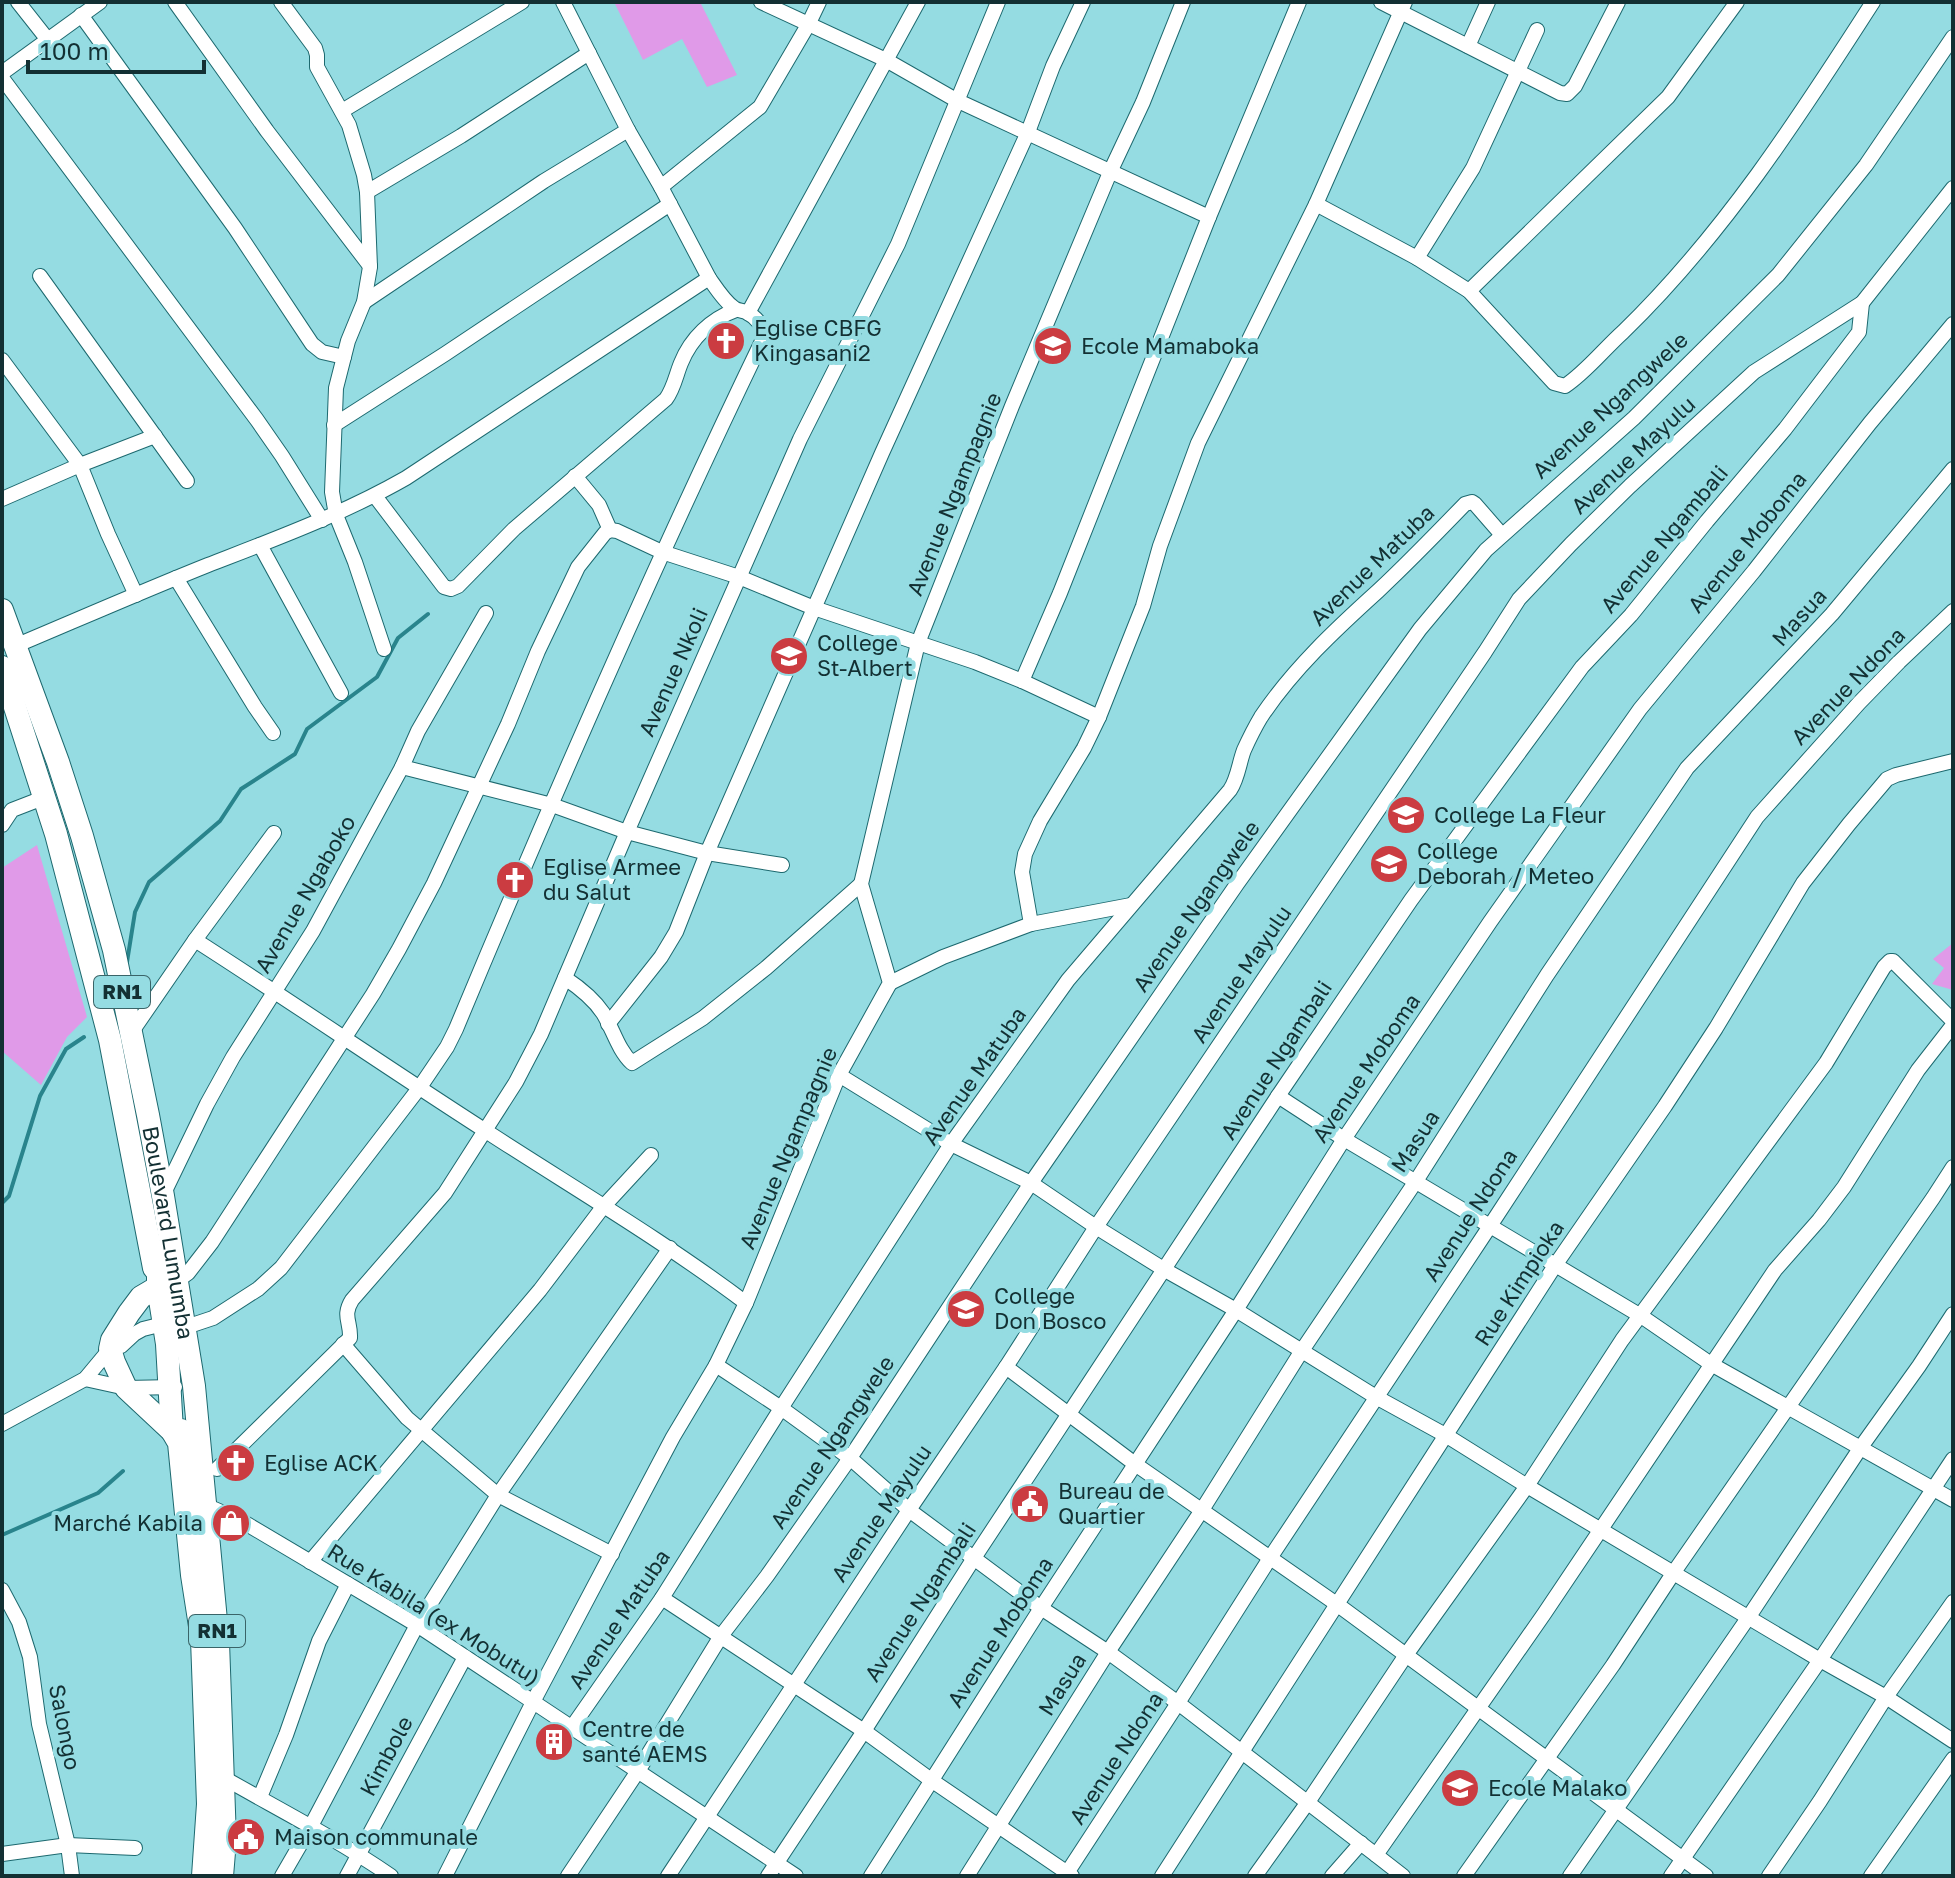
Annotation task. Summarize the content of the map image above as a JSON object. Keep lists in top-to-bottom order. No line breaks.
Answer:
{"streets":{"highway":["RN1","Boulevard Lumumba"],"street":["Avenue Ngangwele","Avenue Mayulu","Avenue Ngampagnie","Avenue Ngambali","Avenue Moboma","Avenue Matuba","Masua","Avenue Nkoli","Avenue Ndona","Avenue Ngaboko","Rue Kimpioka","Rue Kabila (ex Mobutu)","Salongo","Kimbole"]},"crossings":[["Avenue Ngangwele","Avenue Matuba"],["Avenue Ngangwele","Rue Kabila (ex Mobutu)"],["Avenue Mayulu","Avenue Ngambali"],["Avenue Mayulu","Rue Kabila (ex Mobutu)"],["Avenue Ngampagnie","Rue Kabila (ex Mobutu)"],["Avenue Ngambali","Rue Kabila (ex Mobutu)"],["Avenue Matuba","Rue Kabila (ex Mobutu)"],["Avenue Ngaboko","Boulevard Lumumba"],["Boulevard Lumumba","Rue Kabila (ex Mobutu)"],["Rue Kabila (ex Mobutu)","Kimbole"]],"places":{"church":["Eglise CBFG Kingasani2","Eglise Armee du Salut","Eglise ACK"],"school or university":["Ecole Mamaboka","College St-Albert","College La Fleur","College Deborah / Meteo","College Don Bosco","Ecole Malako"],"public building":["Bureau de Quartier","Maison communale"],"shop":["Marché Kabila"],"building":["Centre de santé AEMS"]},"scale_bar":"100 m"}
